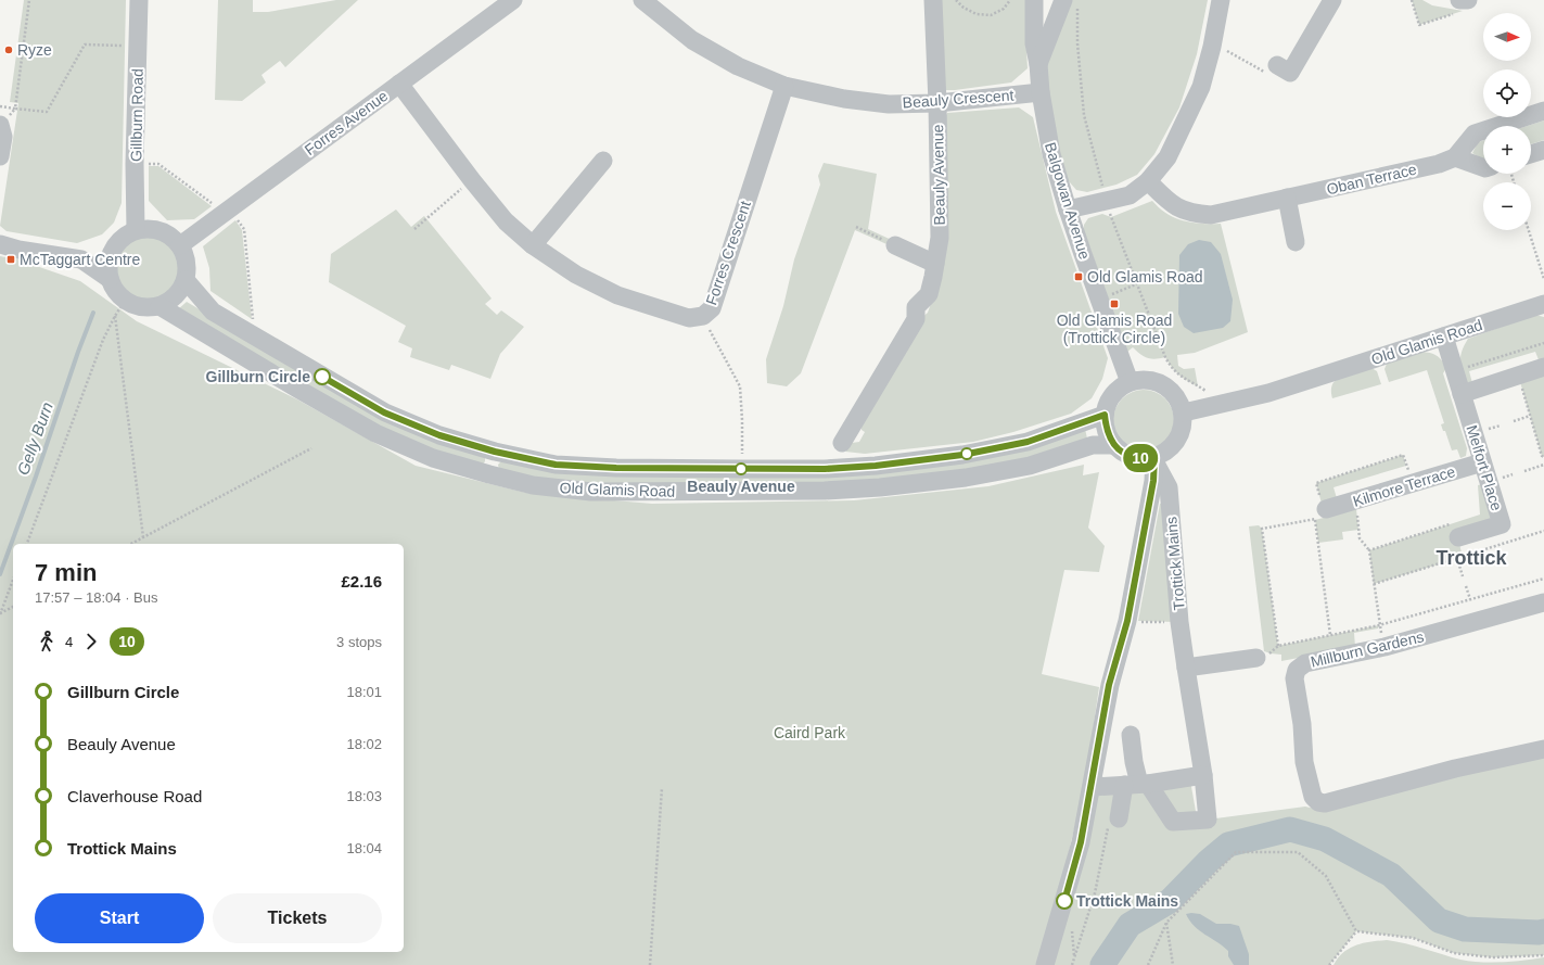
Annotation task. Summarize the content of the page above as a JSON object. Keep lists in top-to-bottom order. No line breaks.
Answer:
{"streets":{"street":["Beauly Crescent","Gillburn Road","Forres Avenue","Beauly Avenue","Oban Terrace","Balgowan Avenue","Forres Crescent","Old Glamis Road","Melfort Place","Kilmore Terrace","Trottick Mains","Millburn Gardens"]},"crossings":[["Beauly Crescent","Beauly Avenue"],["Beauly Crescent","Balgowan Avenue"],["Beauly Crescent","Forres Crescent"],["Gillburn Road","Forres Avenue"],["Gillburn Road","Old Glamis Road"],["Forres Avenue","Forres Crescent"],["Forres Avenue","Old Glamis Road"],["Balgowan Avenue","Old Glamis Road"],["Balgowan Avenue","Trottick Mains"],["Old Glamis Road","Melfort Place"],["Old Glamis Road","Trottick Mains"],["Melfort Place","Kilmore Terrace"]],"districts":["Trottick"],"water":["Gelly Burn"],"parks":["Caird Park"],"places":{"other":["Ryze","Gillburn Circle","Beauly Avenue","Trottick Mains"],"transit":["McTaggart Centre","Old Glamis Road","Old Glamis Road (Trottick Circle)"]},"lines":["bus line 10"],"north":"right","page":{"on_map":"10","map_buttons":["+","−"],"heading":["7 min","17:57 – 18:04 · Bus","£2.16"],"legs":["4","10","3 stops"],"list":[{"name":"Gillburn Circle","value":"18:01"},{"name":"Beauly Avenue","value":"18:02"},{"name":"Claverhouse Road","value":"18:03"},{"name":"Trottick Mains","value":"18:04"}],"buttons":["Start","Tickets"]}}
